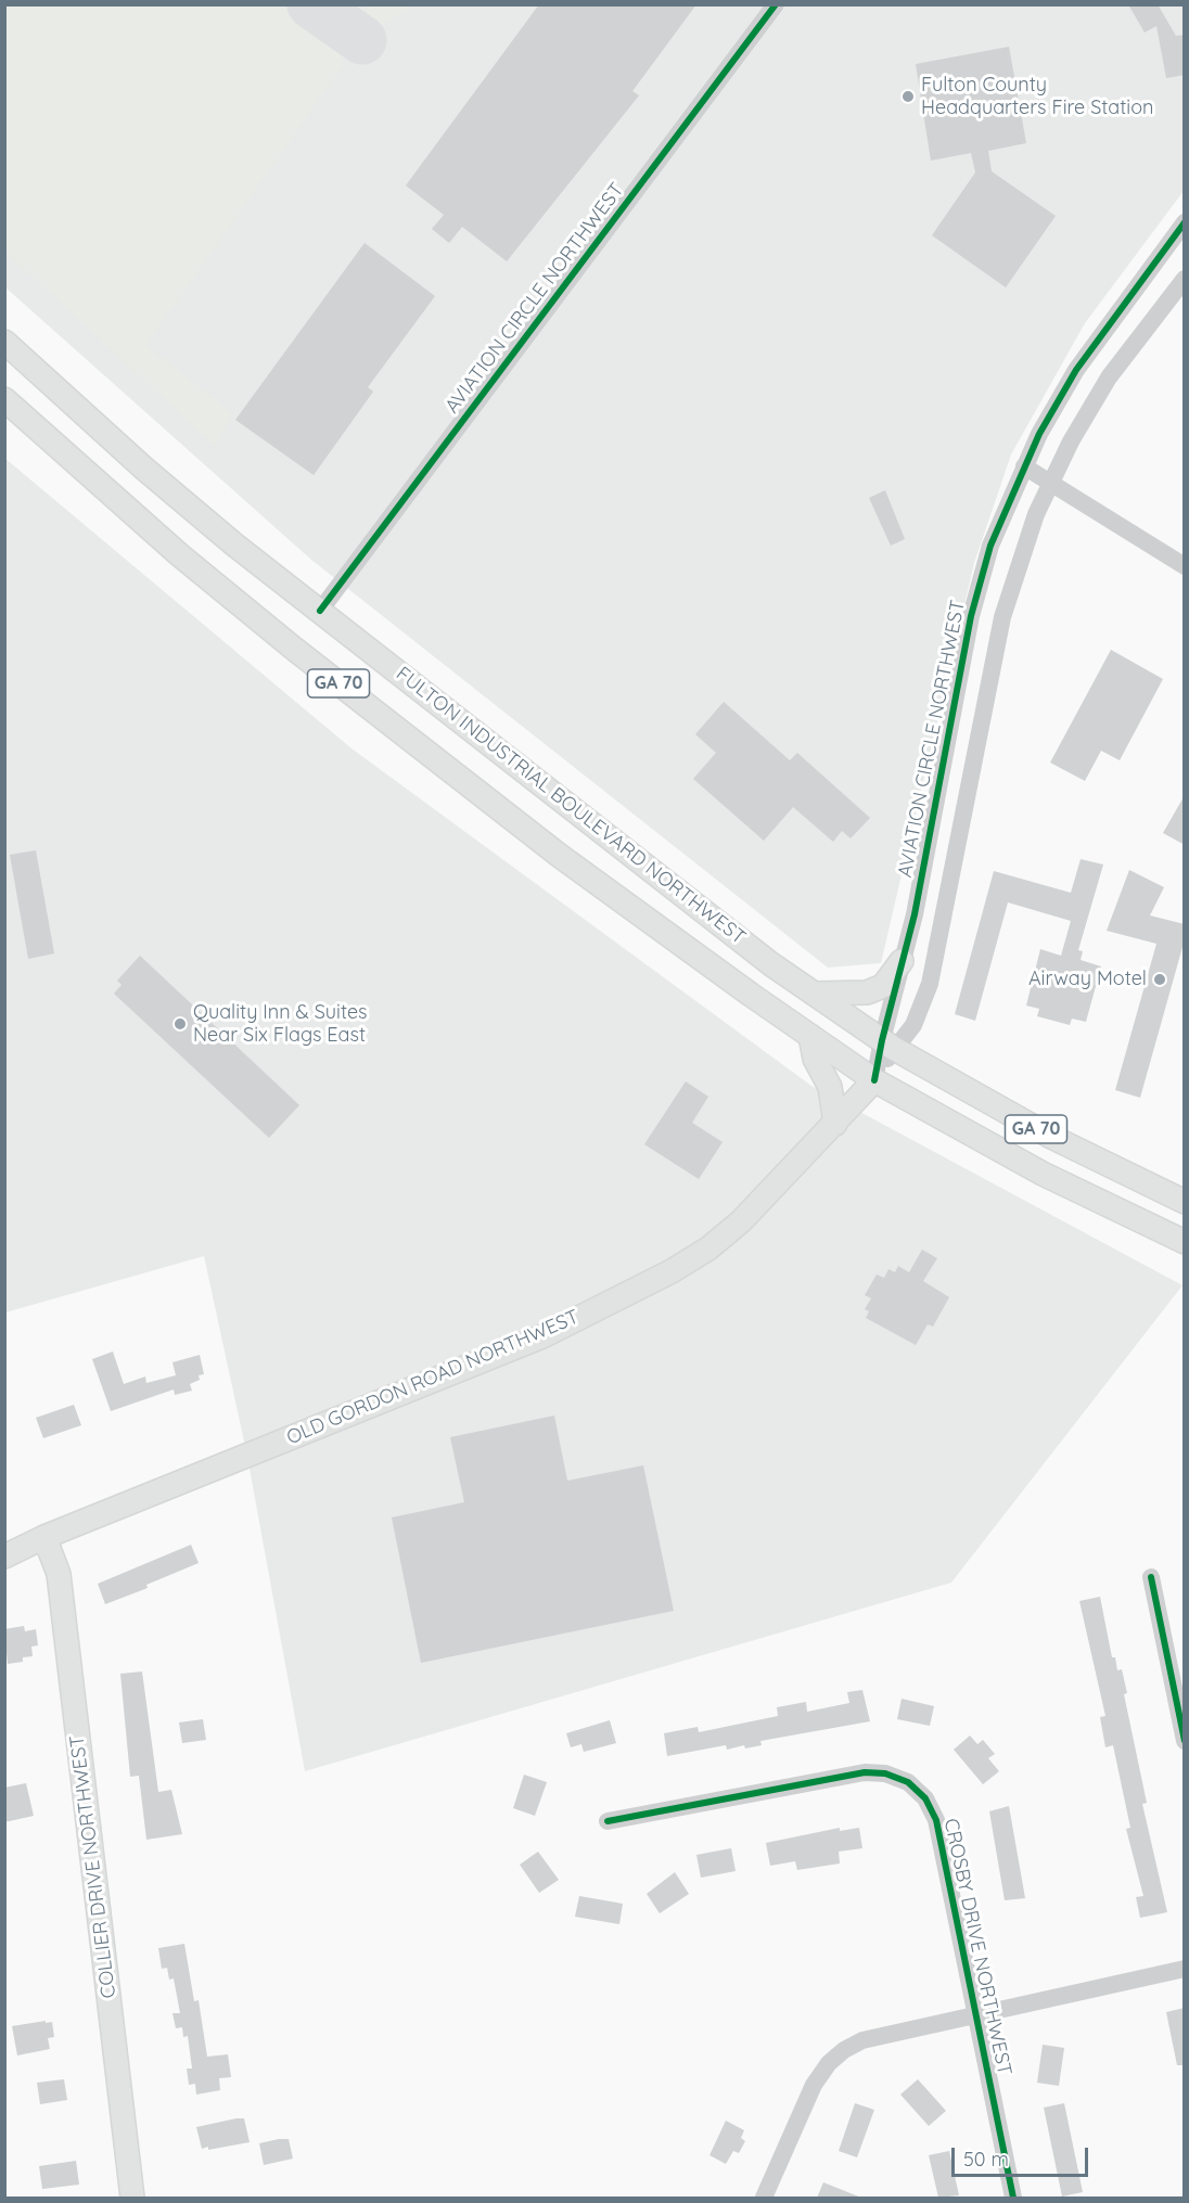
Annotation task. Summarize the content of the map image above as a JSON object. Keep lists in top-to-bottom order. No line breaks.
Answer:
{"streets":{"main road":["GA 70","FULTON INDUSTRIAL BOULEVARD NORTHWEST","OLD GORDON ROAD NORTHWEST","COLLIER DRIVE NORTHWEST"],"street":["AVIATION CIRCLE NORTHWEST","CROSBY DRIVE NORTHWEST"]},"crossings":[["AVIATION CIRCLE NORTHWEST","FULTON INDUSTRIAL BOULEVARD NORTHWEST"],["AVIATION CIRCLE NORTHWEST","OLD GORDON ROAD NORTHWEST"],["FULTON INDUSTRIAL BOULEVARD NORTHWEST","OLD GORDON ROAD NORTHWEST"],["OLD GORDON ROAD NORTHWEST","COLLIER DRIVE NORTHWEST"]],"places":["Fulton County Headquarters Fire Station","Airway Motel","Quality Inn & Suites Near Six Flags East"],"scale_bar":"50 m"}
